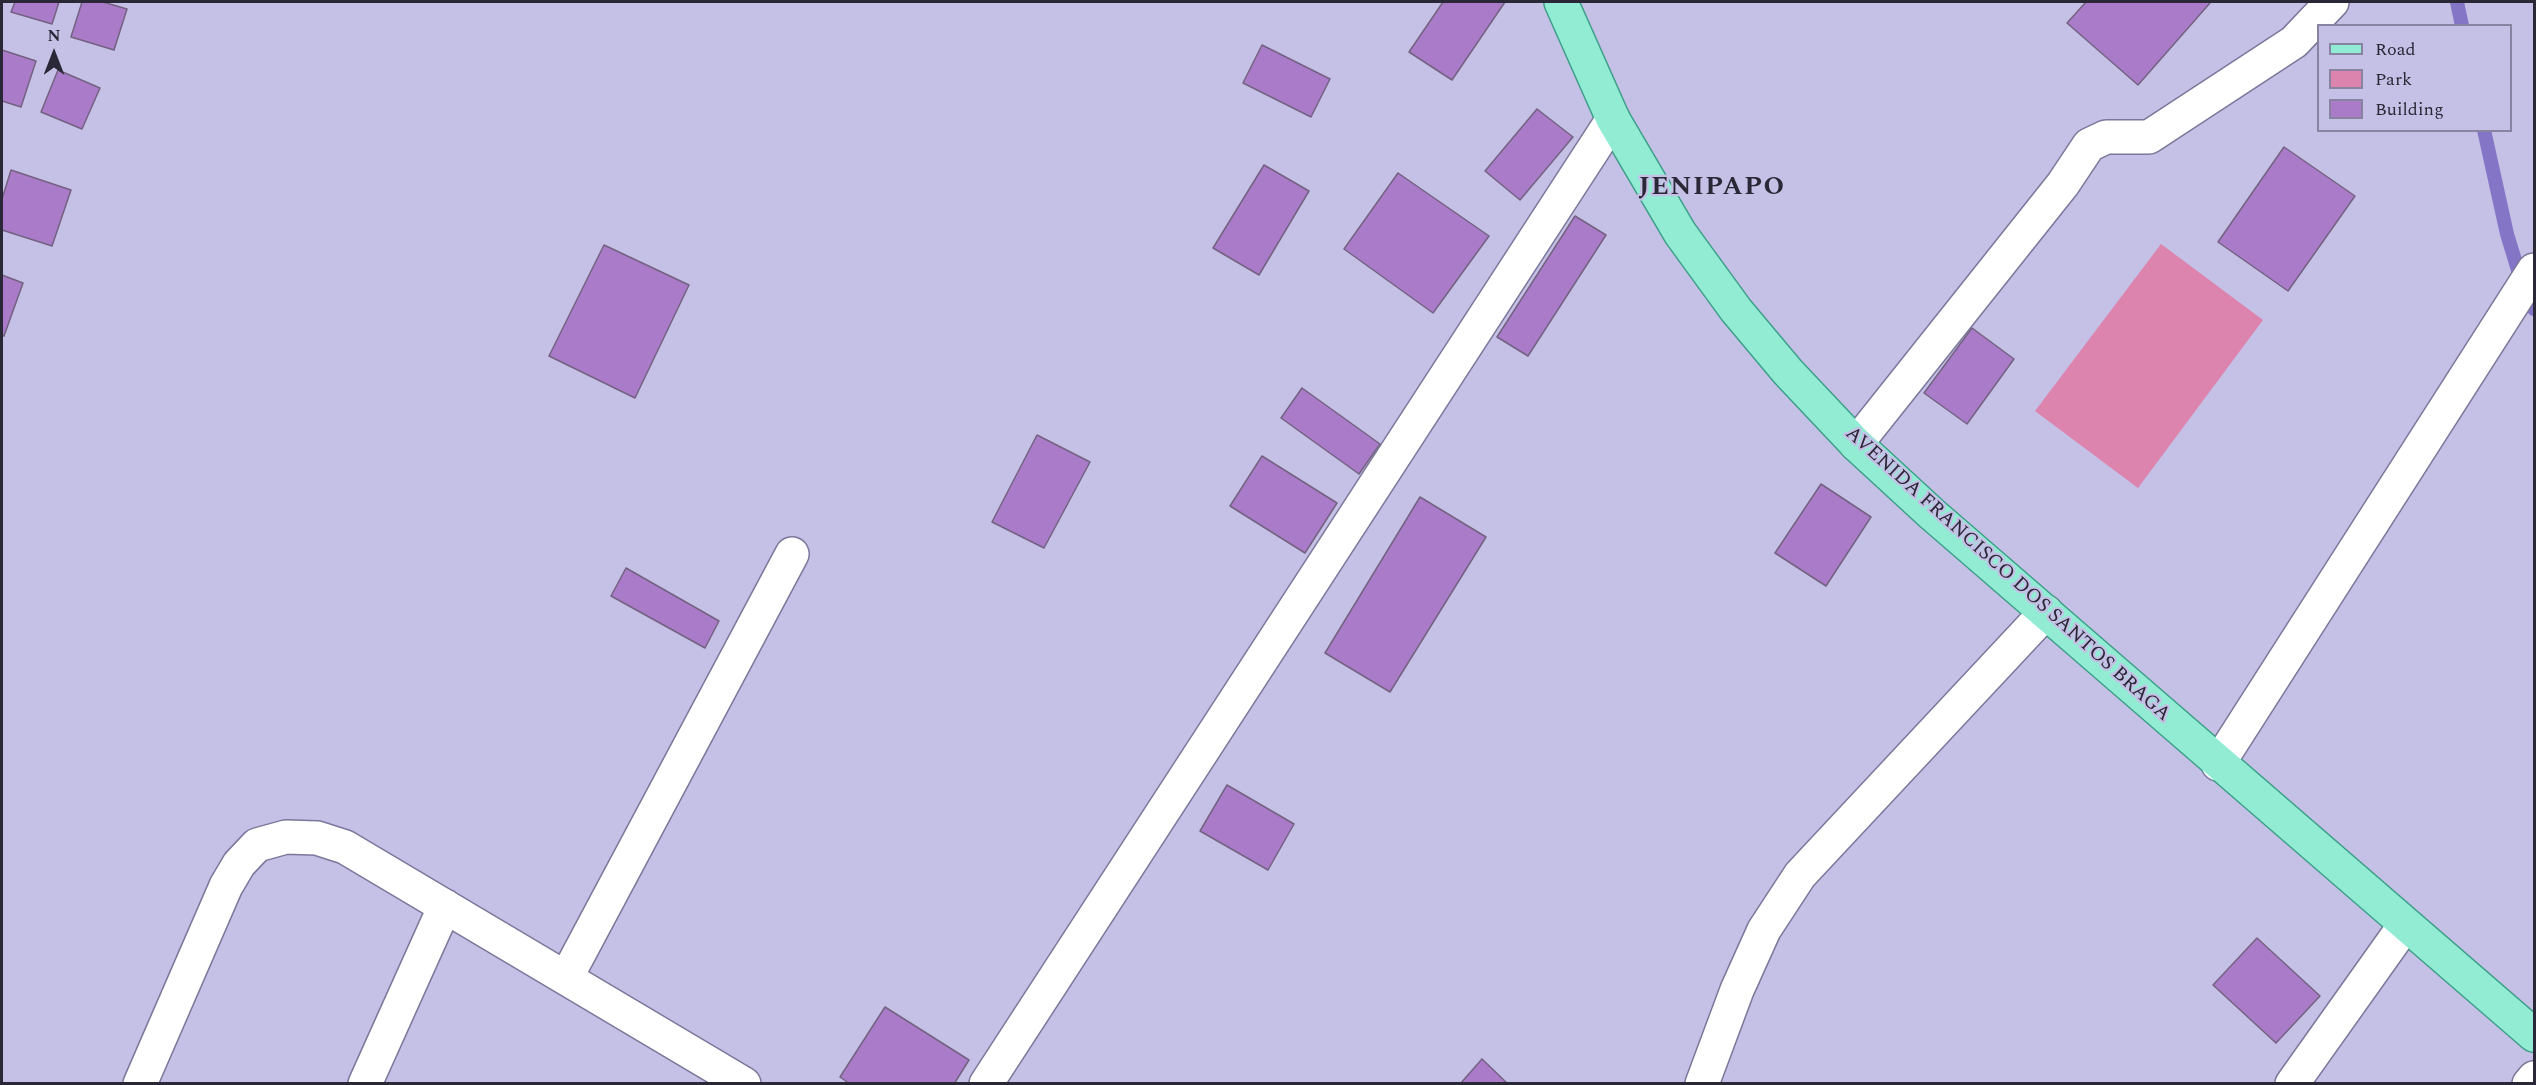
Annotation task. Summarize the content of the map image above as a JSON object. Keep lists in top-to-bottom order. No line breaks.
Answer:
{"streets":{"main road":["AVENIDA FRANCISCO DOS SANTOS BRAGA"]},"districts":["JENIPAPO"],"legend":["Road","Park","Building"],"north":"top"}
